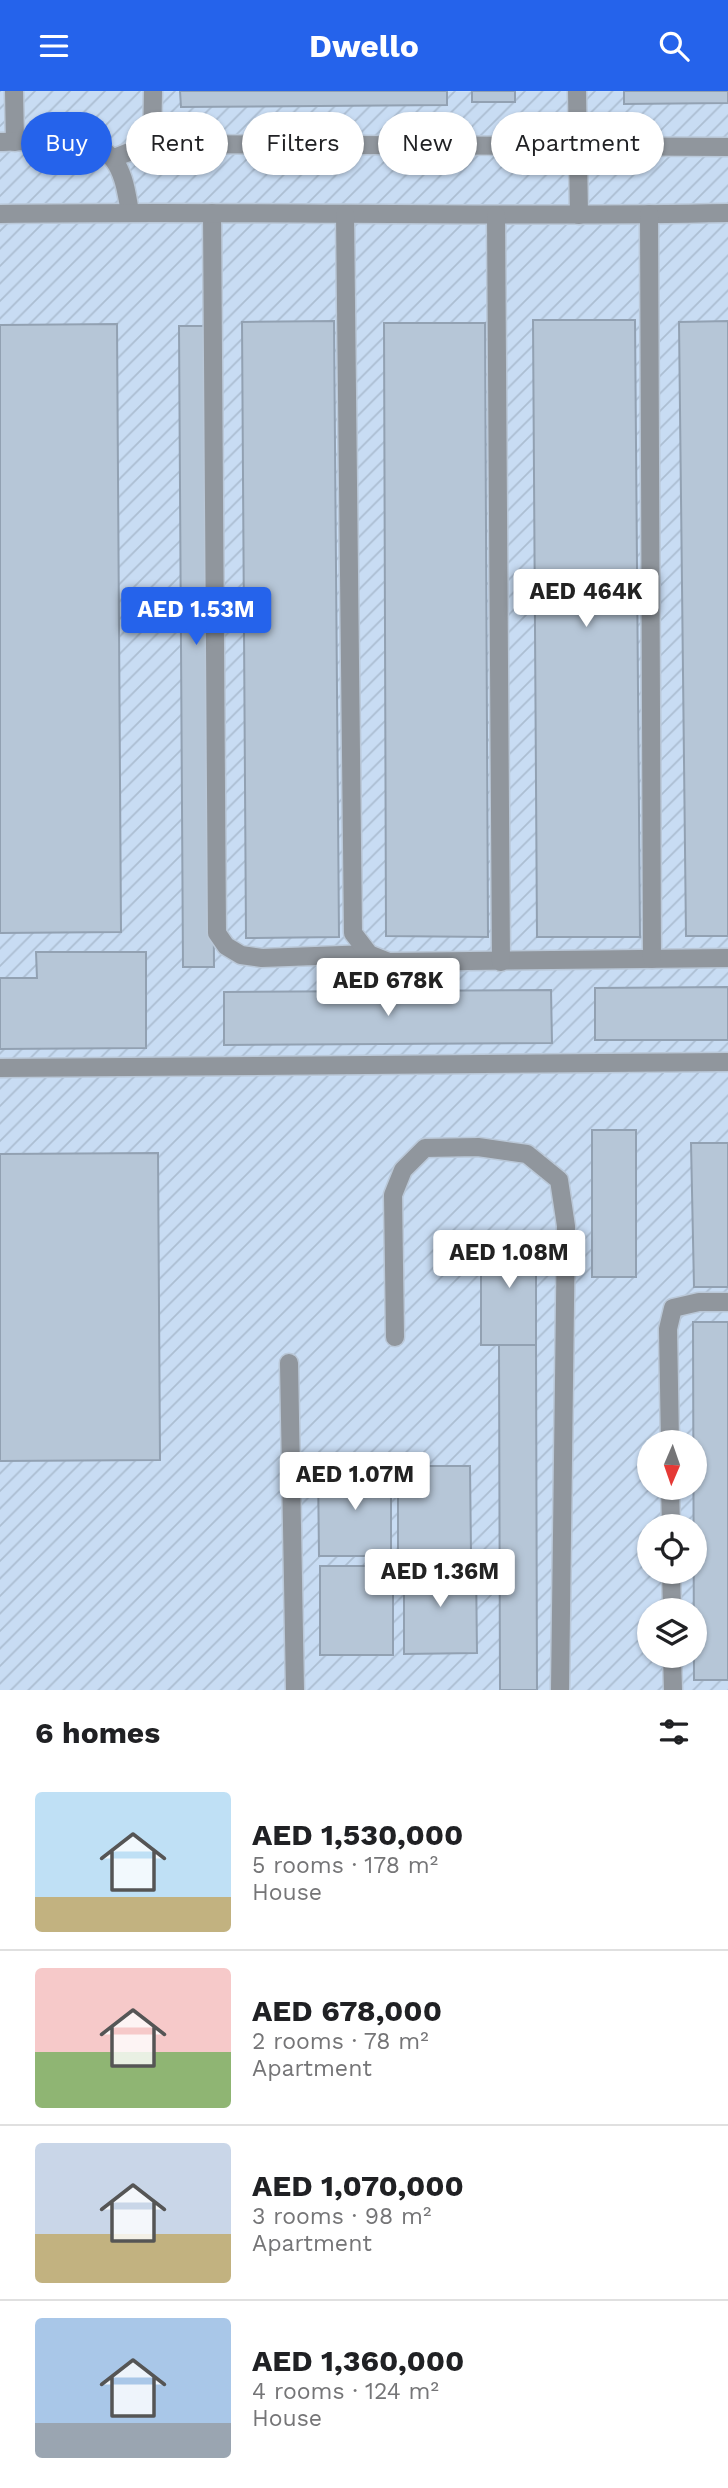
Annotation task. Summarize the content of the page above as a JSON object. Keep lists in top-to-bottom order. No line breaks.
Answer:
{"north":"bottom","page":{"header":"Dwello","chip":["Buy","Rent","Filters","New","Apartment"],"price":["AED 464K","AED 1.53M","AED 678K","AED 1.08M","AED 1.07M","AED 1.36M"],"heading":"6 homes","list":[{"name":"AED 1,530,000","note":"5 rooms · 178 m² · House"},{"name":"AED 678,000","note":"2 rooms · 78 m² · Apartment"},{"name":"AED 1,070,000","note":"3 rooms · 98 m² · Apartment"},{"name":"AED 1,360,000","note":"4 rooms · 124 m² · House"}]}}
